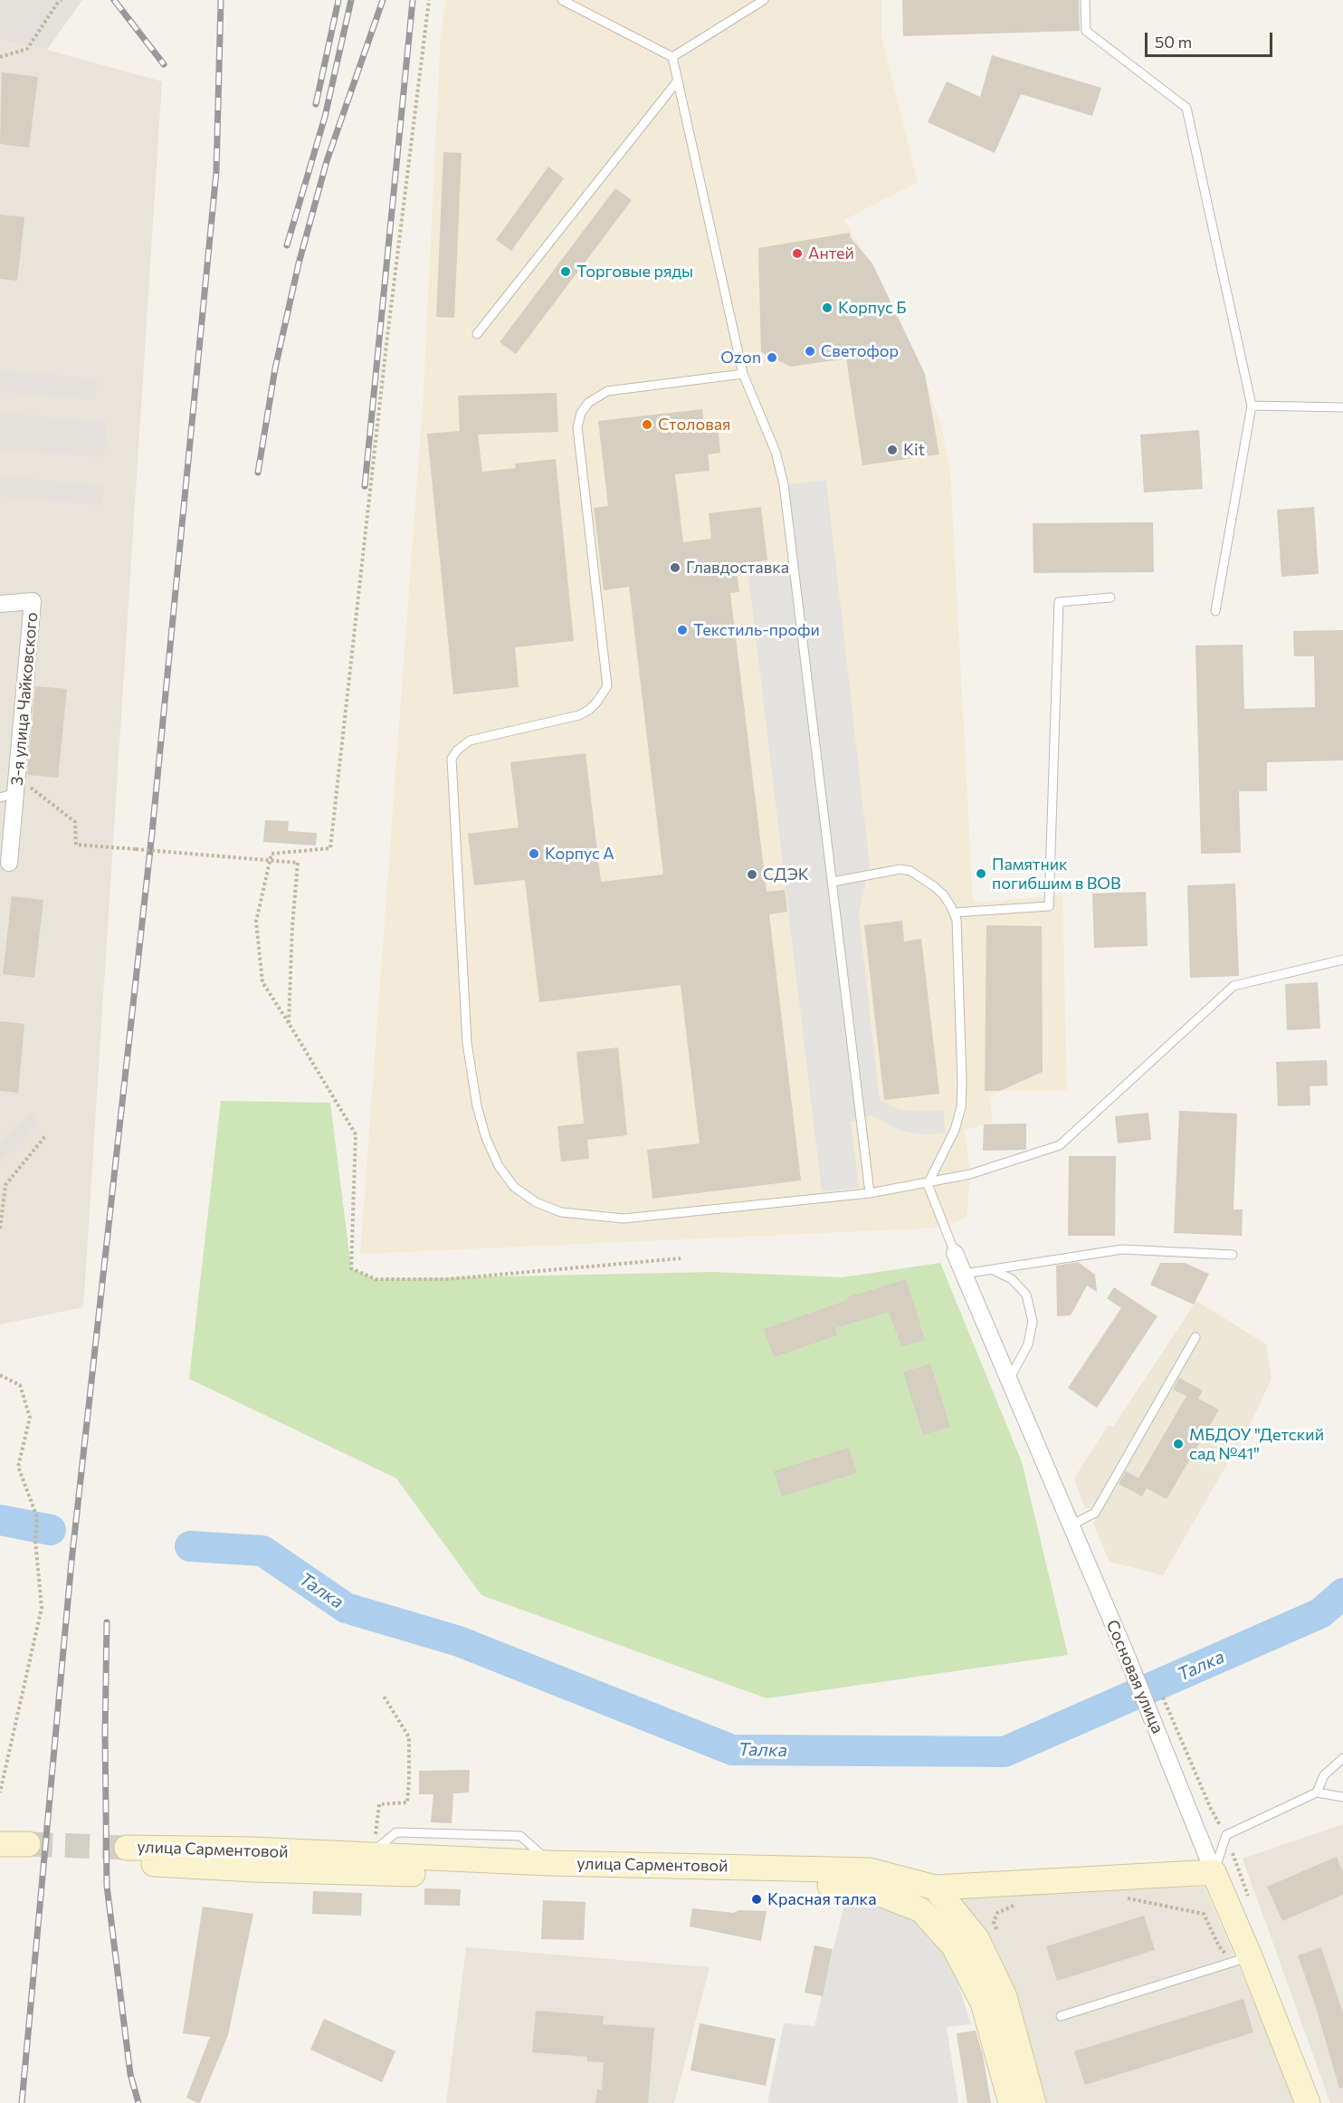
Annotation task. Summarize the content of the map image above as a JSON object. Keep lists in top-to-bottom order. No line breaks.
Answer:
{"streets":{"main road":["Сосновая улица","улица Сарментовой"],"street":["3-я улица Чайковского"]},"crossings":[["Сосновая улица","улица Сарментовой"]],"water":["Талка"],"places":["Антей","Торговые ряды","Корпус Б","Светофор","Ozon","Столовая","Kit","Главдоставка","Текстиль-профи","Корпус А","Памятник погибшим в ВОВ","СДЭК","МБДОУ \"Детский сад №41\"","Красная талка"],"scale_bar":"50 m"}
